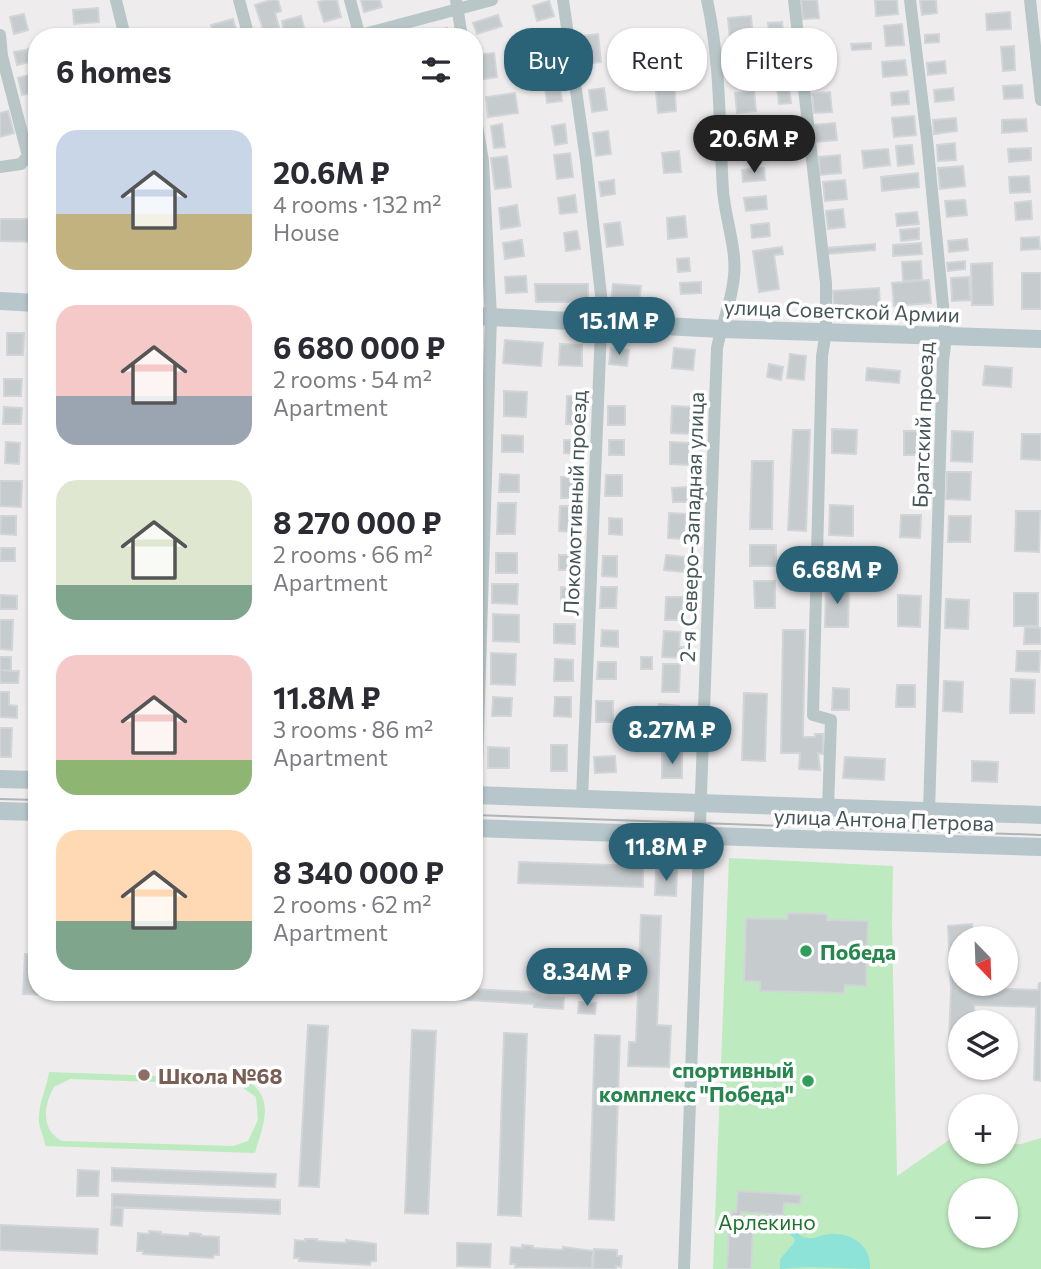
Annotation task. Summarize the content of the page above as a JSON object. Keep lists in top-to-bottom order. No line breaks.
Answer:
{"streets":{"main road":["улица Советской Армии","улица Антона Петрова"],"street":["Братский проезд","Локомотивный проезд","2-я Северо-Западная улица"]},"crossings":[["улица Советской Армии","Братский проезд"],["улица Советской Армии","Локомотивный проезд"],["улица Советской Армии","2-я Северо-Западная улица"],["Братский проезд","улица Антона Петрова"],["Локомотивный проезд","улица Антона Петрова"],["2-я Северо-Западная улица","улица Антона Петрова"]],"parks":["Арлекино"],"places":["Победа","Школа №68","спортивный комплекс \"Победа\""],"north":"bottom right","page":{"chip":["Buy","Rent","Filters"],"heading":"6 homes","list":[{"name":"20.6M ₽","note":"4 rooms · 132 m² · House"},{"name":"6 680 000 ₽","note":"2 rooms · 54 m² · Apartment"},{"name":"8 270 000 ₽","note":"2 rooms · 66 m² · Apartment"},{"name":"11.8M ₽","note":"3 rooms · 86 m² · Apartment"},{"name":"8 340 000 ₽","note":"2 rooms · 62 m² · Apartment"}],"price":["20.6M ₽","15.1M ₽","6.68M ₽","8.27M ₽","11.8M ₽","8.34M ₽"],"map_buttons":["+","−"]}}
